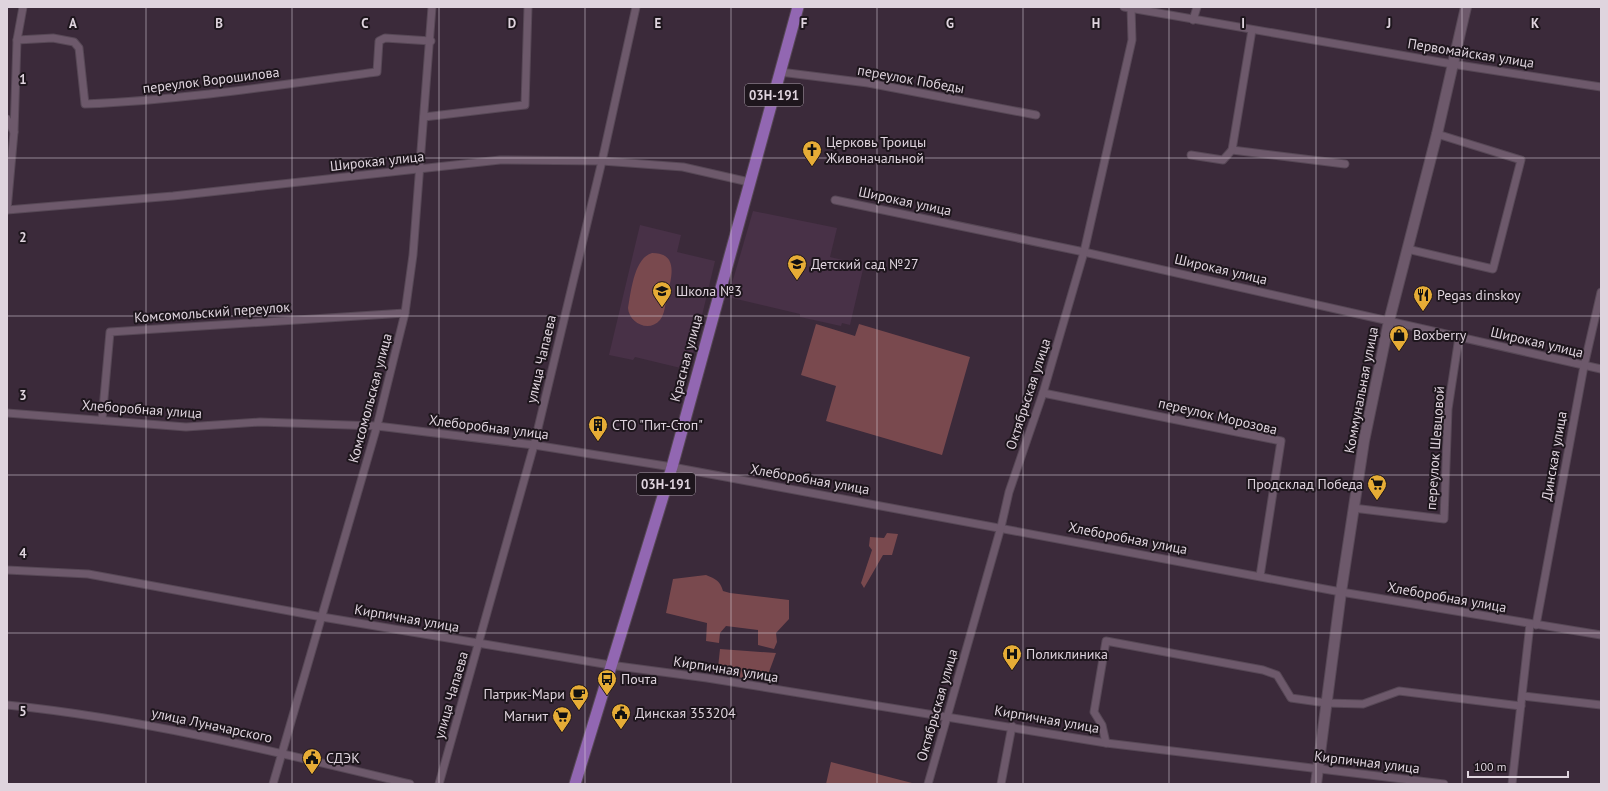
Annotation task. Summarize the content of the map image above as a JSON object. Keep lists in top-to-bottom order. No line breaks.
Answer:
{"streets":{"main road":["03Н-191","Красная улица"],"street":["Первомайская улица","переулок Победы","переулок Ворошилова","Широкая улица","Комсомольский переулок","улица Чапаева","Коммунальная улица","Октябрьская улица","Комсомольская улица","Хлеборобная улица","переулок Морозова","переулок Шевцовой","Динская улица","Кирпичная улица","улица Луначарского"]},"crossings":[["Первомайская улица","Коммунальная улица"],["Первомайская улица","Октябрьская улица"],["переулок Победы","Красная улица"],["переулок Ворошилова","Комсомольская улица"],["Широкая улица","Красная улица"],["Широкая улица","улица Чапаева"],["Широкая улица","Коммунальная улица"],["Широкая улица","Октябрьская улица"],["Широкая улица","Комсомольская улица"],["Широкая улица","переулок Шевцовой"],["Широкая улица","Динская улица"],["Комсомольский переулок","Комсомольская улица"],["Комсомольский переулок","Хлеборобная улица"],["Красная улица","Хлеборобная улица"],["Красная улица","Кирпичная улица"],["улица Чапаева","Хлеборобная улица"],["улица Чапаева","Кирпичная улица"],["Коммунальная улица","Хлеборобная улица"],["Коммунальная улица","переулок Шевцовой"],["Коммунальная улица","Кирпичная улица"],["Октябрьская улица","Хлеборобная улица"],["Октябрьская улица","переулок Морозова"],["Октябрьская улица","Кирпичная улица"],["Комсомольская улица","Хлеборобная улица"],["Комсомольская улица","Кирпичная улица"],["Комсомольская улица","улица Луначарского"],["Хлеборобная улица","переулок Морозова"],["Хлеборобная улица","Динская улица"]],"places":{"church":["Церковь Троицы Живоначальной"],"school or university":["Детский сад №27","Школа №3"],"restaurant":["Pegas dinskoy"],"shop":["Boxberry"],"building":["СТО \"Пит-Стоп\""],"supermarket":["Продсклад Победа","Магнит"],"hospital":["Поликлиника"],"bus stop":["Почта"],"cafe":["Патрик-Мари"],"public building":["Динская 353204","СДЭК"]},"scale_bar":"100 m","grid":{"columns":["A","B","C","D","E","F","G","H","I","J","K"],"rows":["1","2","3","4","5"]}}
